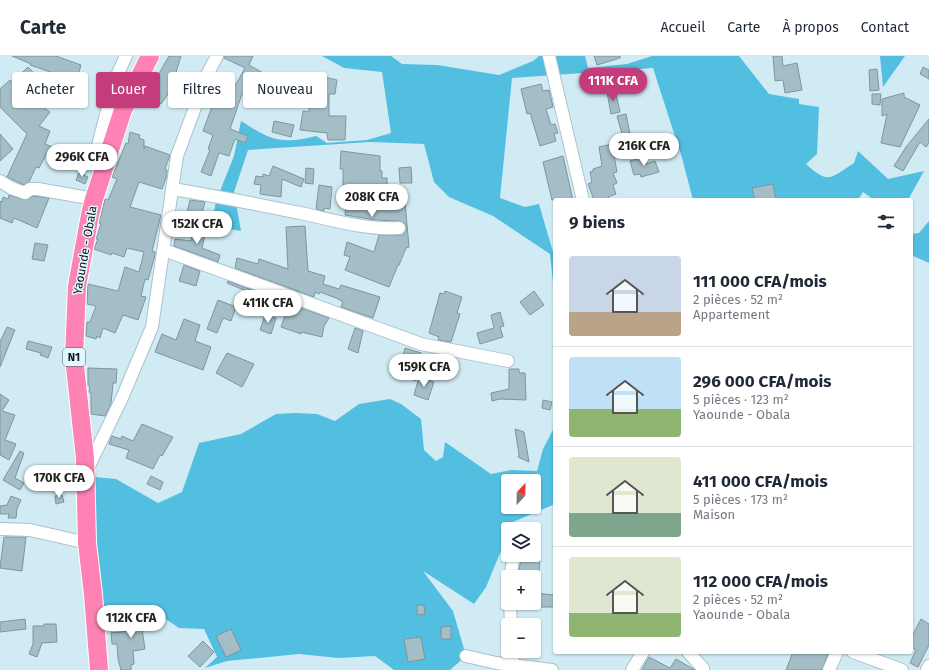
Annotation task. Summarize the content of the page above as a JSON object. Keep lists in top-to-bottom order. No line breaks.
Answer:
{"streets":{"highway":["Yaounde - Obala","N1"]},"north":"top","page":{"header":"Carte","nav":["Accueil","Carte","À propos","Contact"],"price":["111K CFA","216K CFA","296K CFA","208K CFA","152K CFA","411K CFA","159K CFA","170K CFA","112K CFA"],"chip":["Acheter","Louer","Filtres","Nouveau"],"heading":"9 biens","list":[{"name":"111 000 CFA/mois","note":"2 pièces · 52 m² · Appartement"},{"name":"296 000 CFA/mois","note":"5 pièces · 123 m² · Yaounde - Obala"},{"name":"411 000 CFA/mois","note":"5 pièces · 173 m² · Maison"},{"name":"112 000 CFA/mois","note":"2 pièces · 52 m² · Yaounde - Obala"}],"map_buttons":["+","−"]}}
